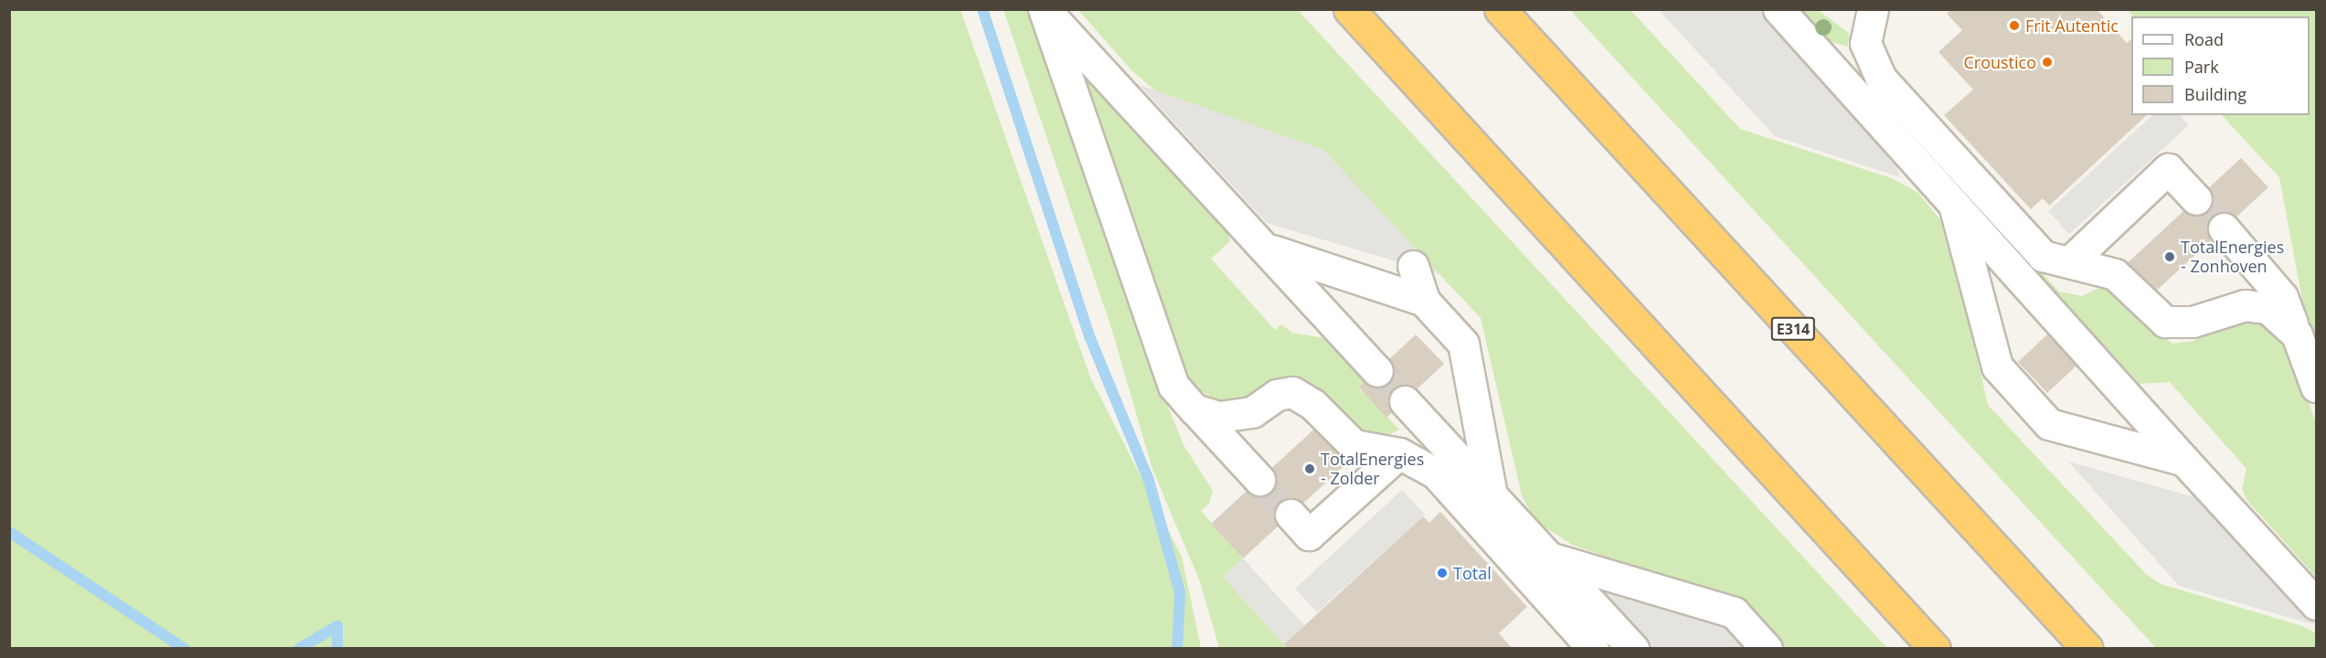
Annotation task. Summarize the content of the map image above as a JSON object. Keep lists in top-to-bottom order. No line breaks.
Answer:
{"streets":{"highway":["E314"]},"places":["Frit Autentic","Croustico","TotalEnergies - Zonhoven","TotalEnergies - Zolder","Total"],"legend":["Road","Park","Building"]}
